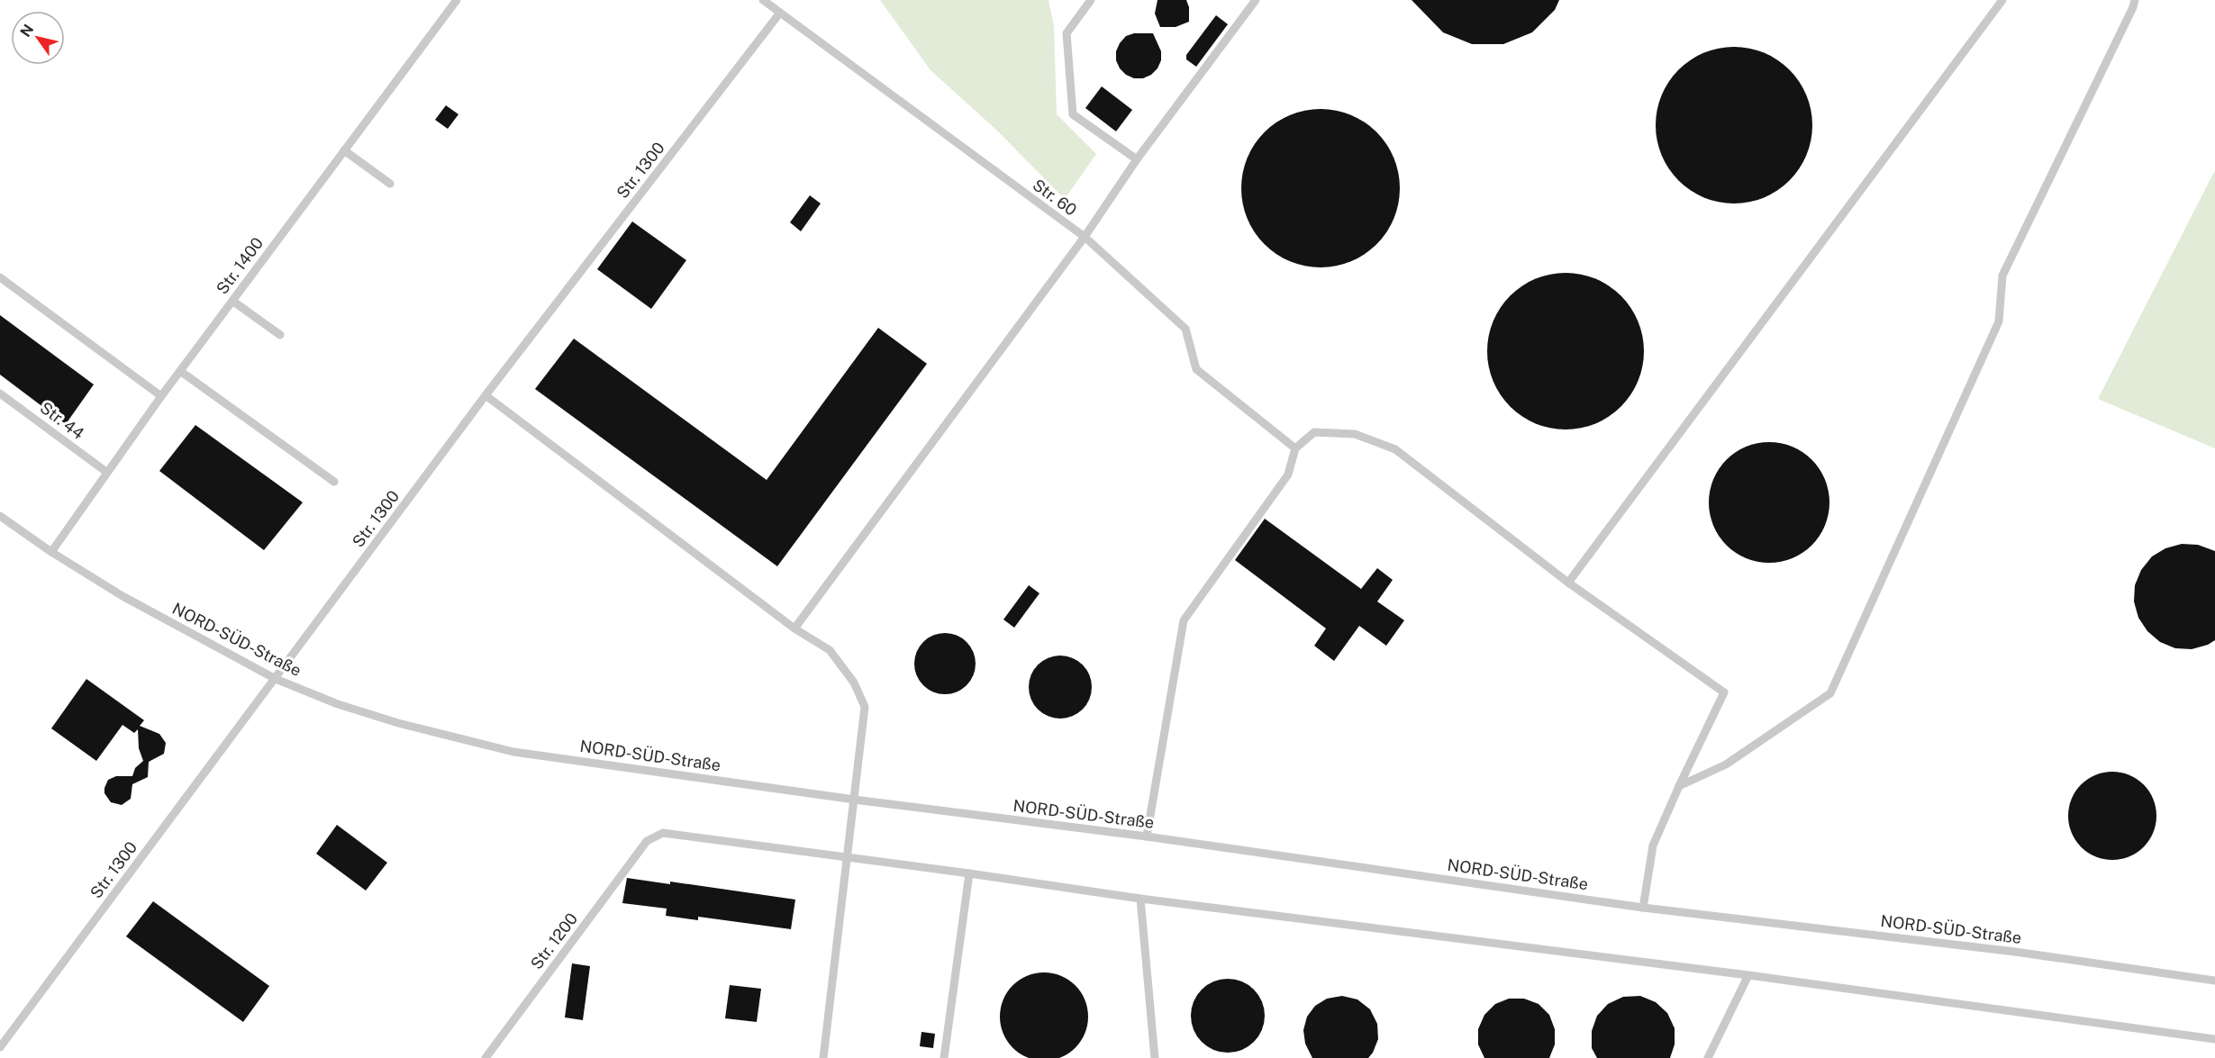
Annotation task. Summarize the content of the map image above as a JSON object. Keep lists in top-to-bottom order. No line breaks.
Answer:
{"streets":{"lane":["Str. 1300","Str. 60","Str. 1400","Str. 44","NORD-SÜD-Straße","Str. 1200"]},"crossings":[["Str. 1300","Str. 60"],["Str. 1300","NORD-SÜD-Straße"],["Str. 1400","Str. 44"],["Str. 1400","NORD-SÜD-Straße"]],"north":"top left"}
